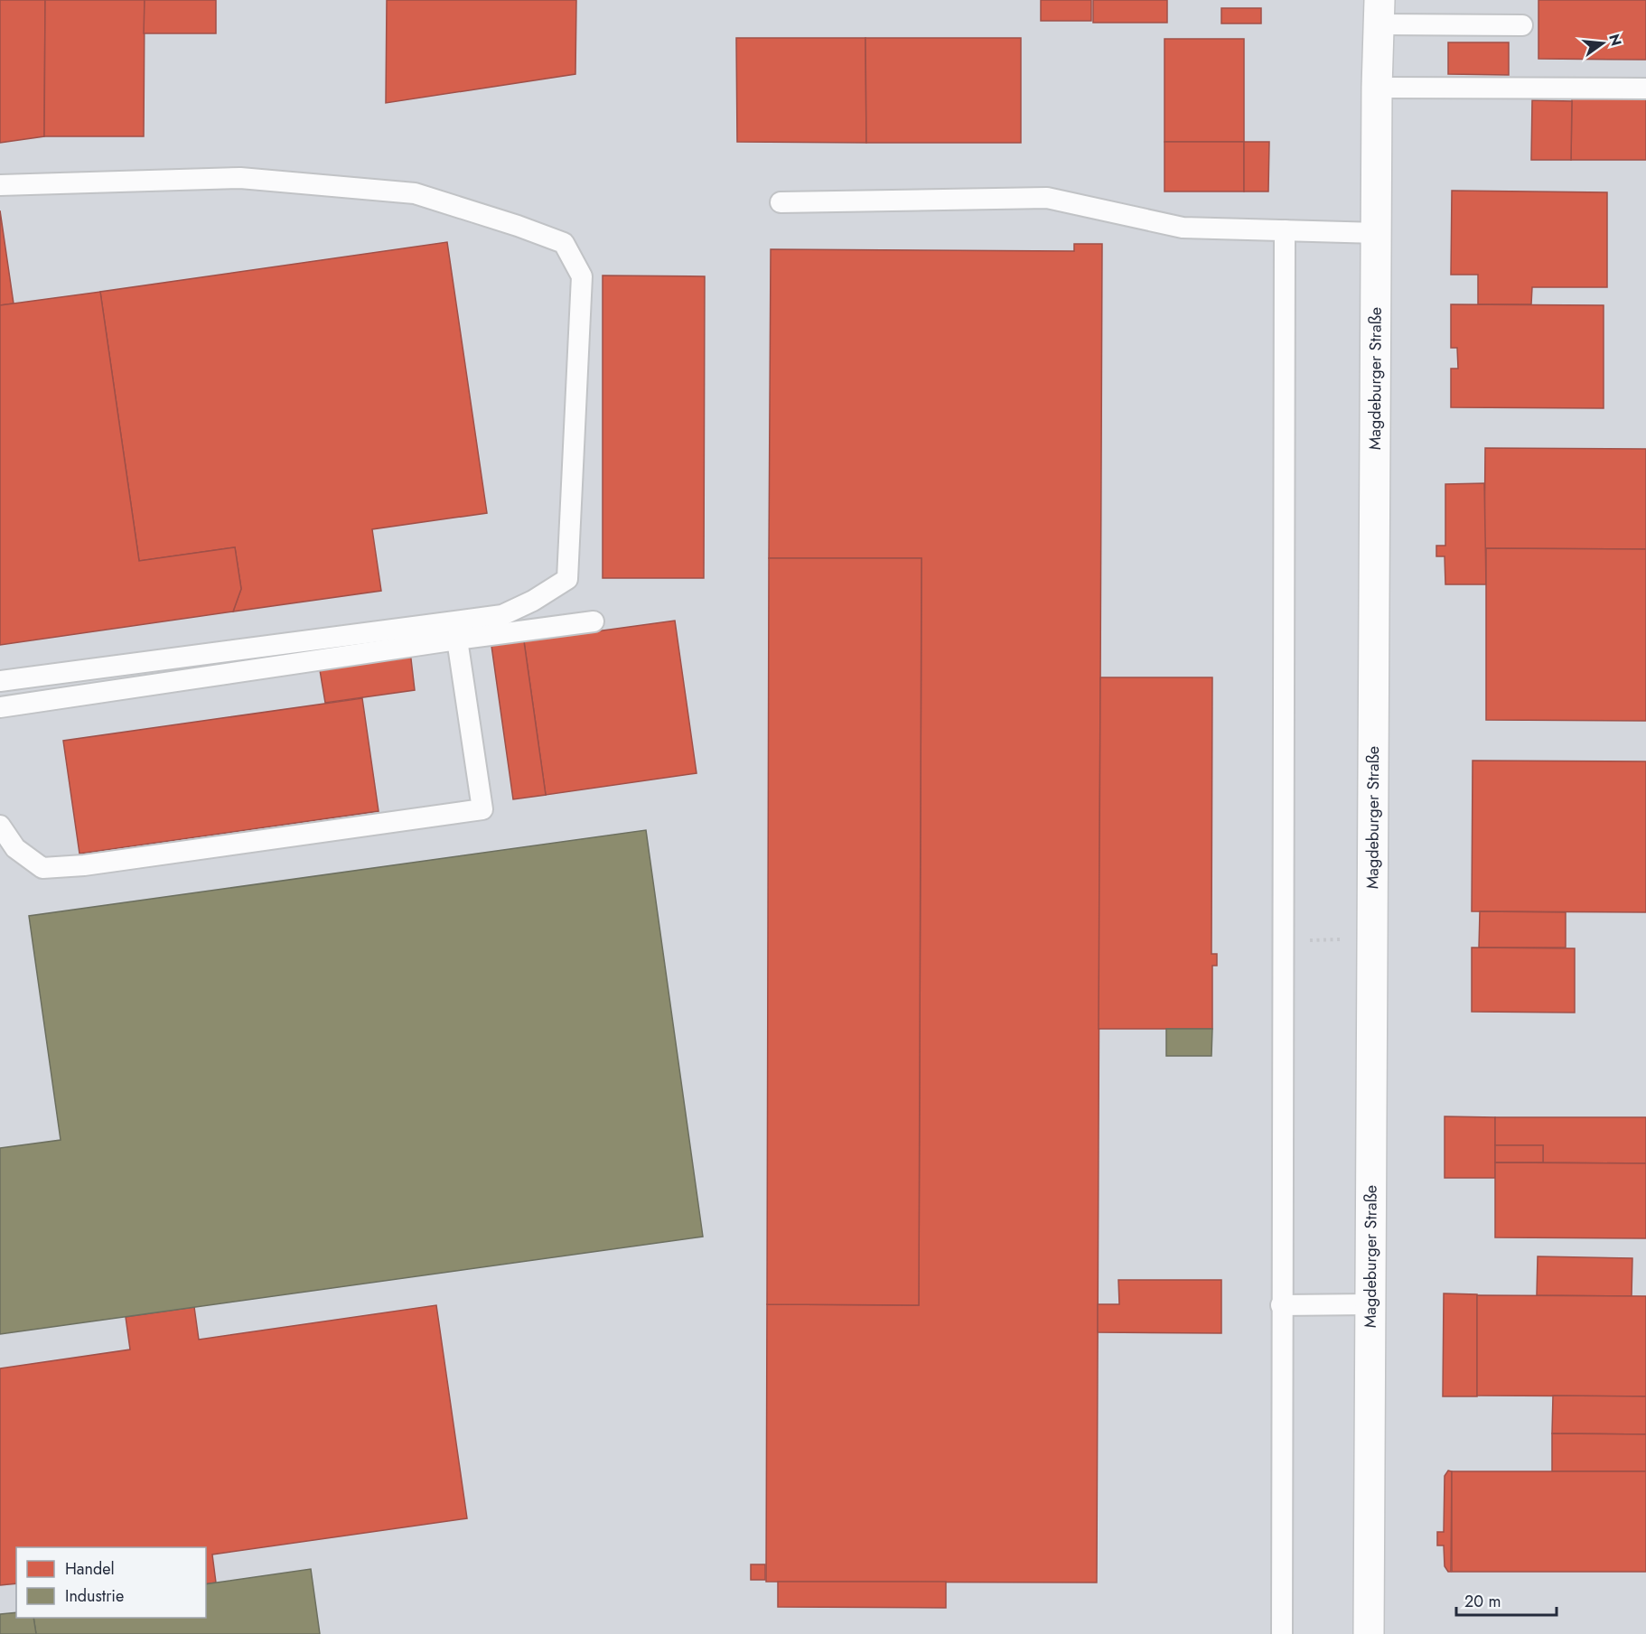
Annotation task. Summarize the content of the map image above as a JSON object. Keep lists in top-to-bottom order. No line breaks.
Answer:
{"streets":{"street":["Magdeburger Straße"]},"legend":["Handel","Industrie"],"scale_bar":"20 m","north":"right"}
